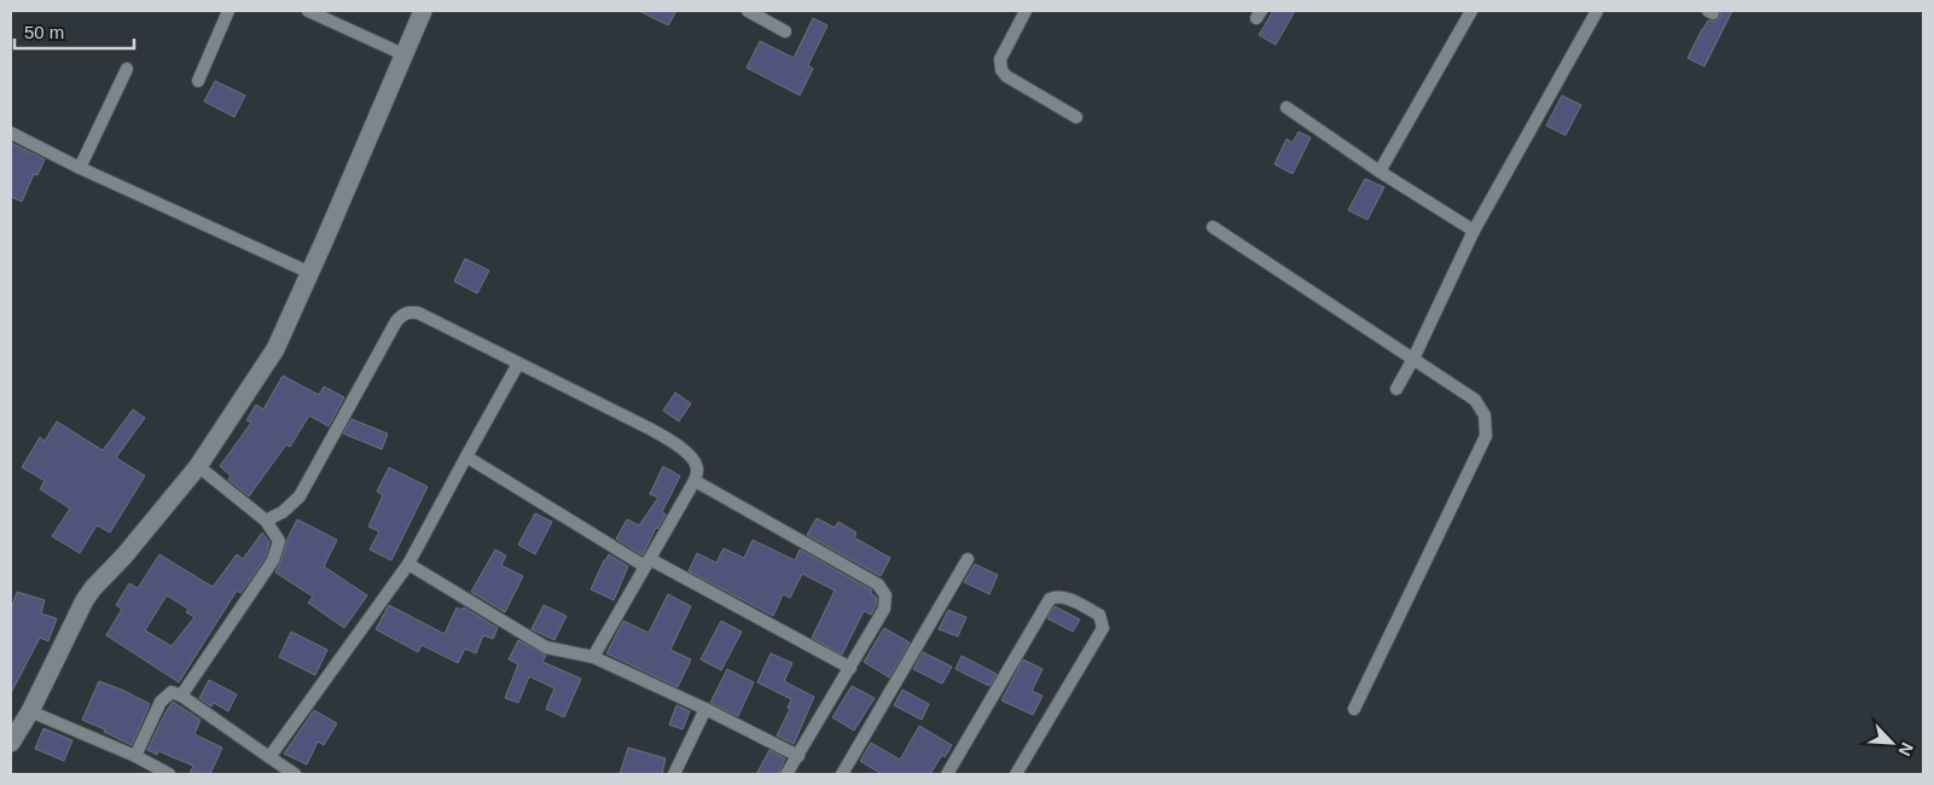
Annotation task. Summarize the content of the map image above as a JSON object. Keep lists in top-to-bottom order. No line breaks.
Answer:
{"scale_bar":"50 m","north":"bottom right"}
